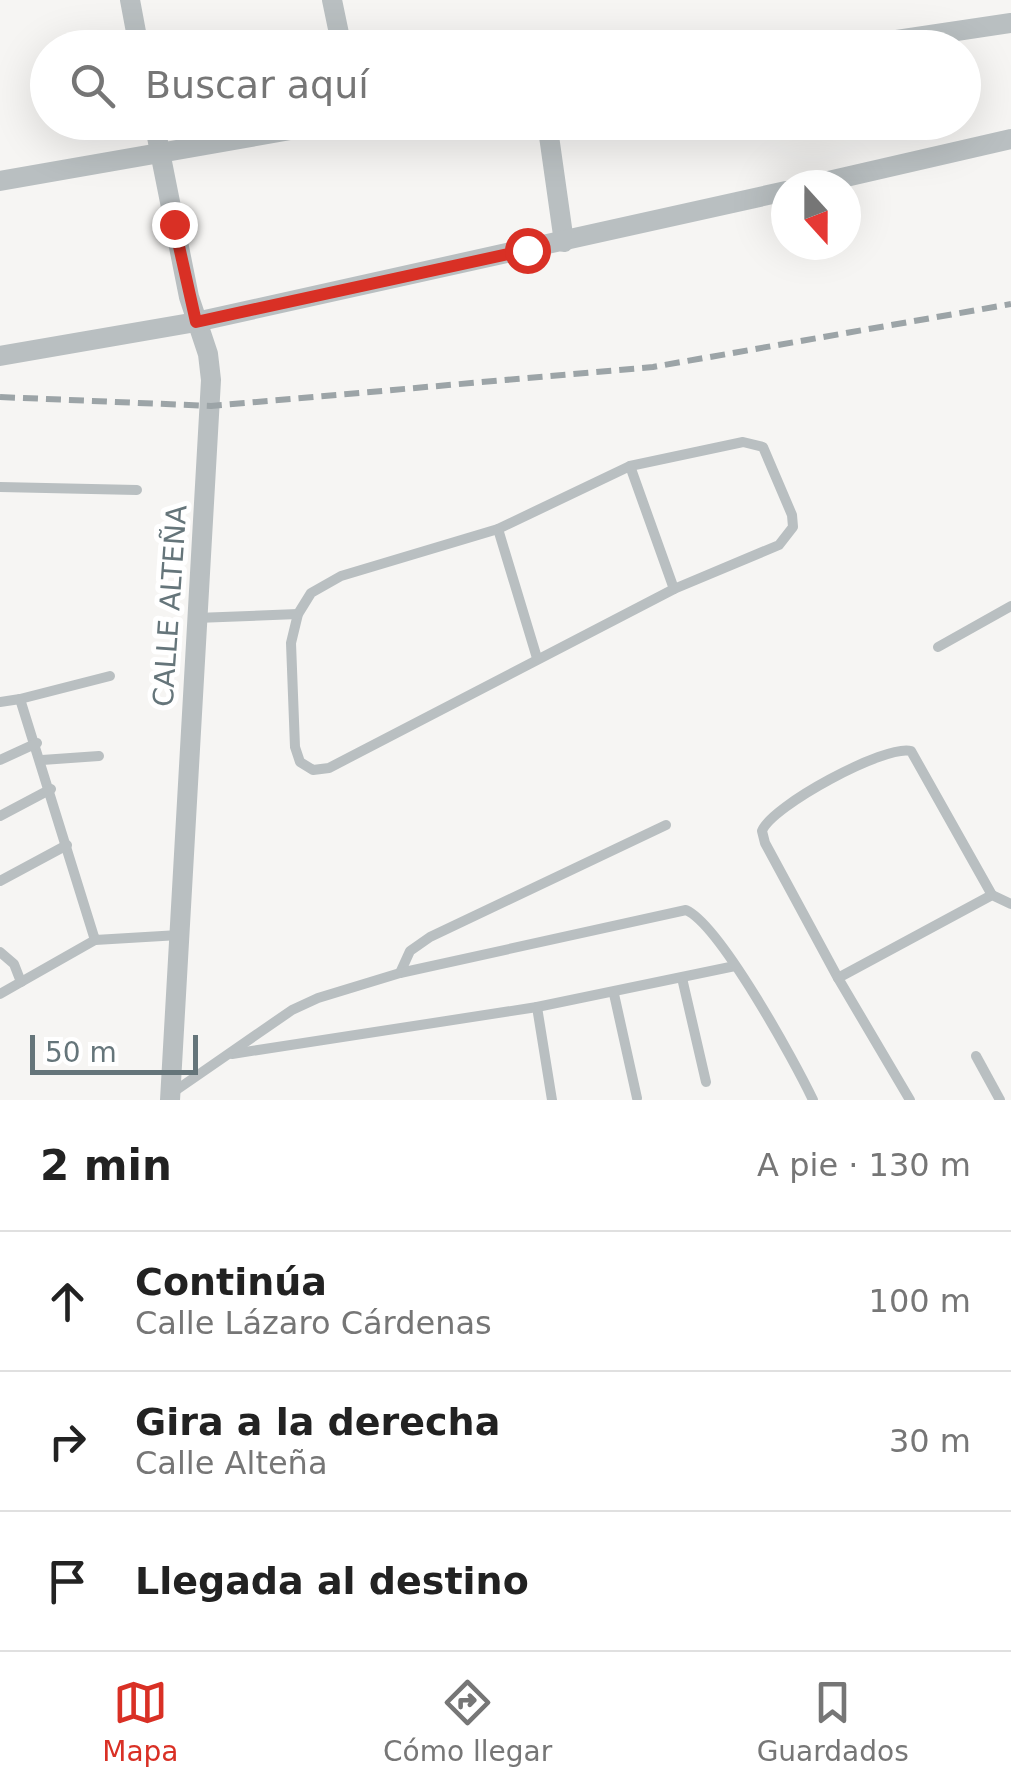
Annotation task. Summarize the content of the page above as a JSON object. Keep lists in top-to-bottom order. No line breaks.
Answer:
{"streets":{"street":["CALLE ALTEÑA"]},"scale_bar":"50 m","north":"bottom","page":{"search":"Buscar aquí","scale":"50 m","heading":["2 min","A pie · 130 m"],"list":[["Continúa","Calle Lázaro Cárdenas","100 m"],["Gira a la derecha","Calle Alteña","30 m"],"Llegada al destino"],"nav":["Mapa","Cómo llegar","Guardados"]}}
